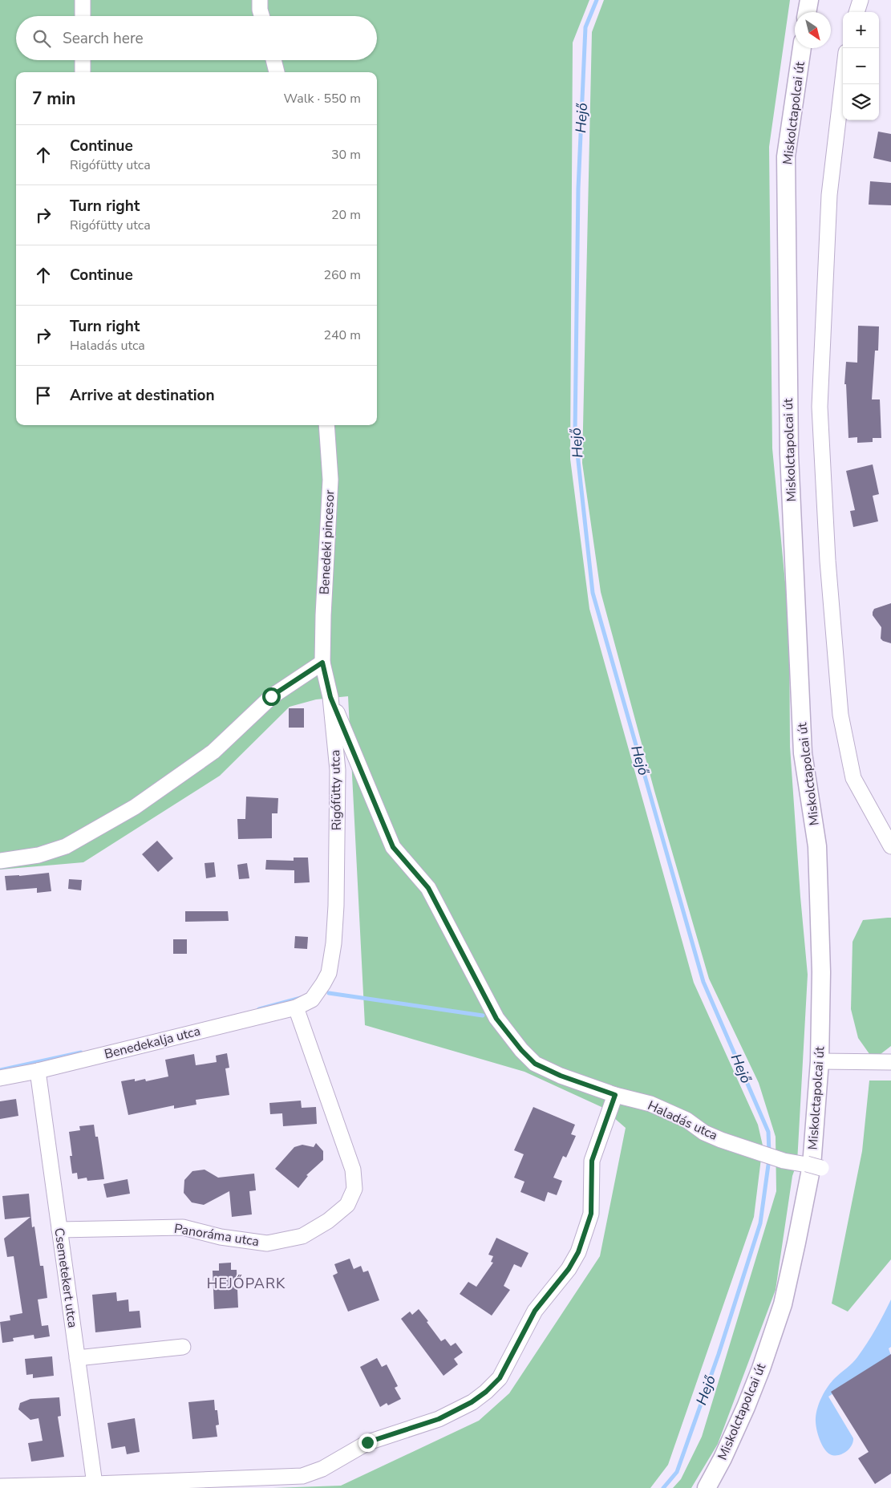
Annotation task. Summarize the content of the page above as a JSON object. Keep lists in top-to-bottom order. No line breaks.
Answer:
{"streets":{"street":["Miskolctapolcai út","Benedeki pincesor","Rigófütty utca","Benedekalja utca","Haladás utca","Panoráma utca","Csemetekert utca"]},"crossings":[["Miskolctapolcai út","Haladás utca"],["Benedeki pincesor","Rigófütty utca"],["Rigófütty utca","Benedekalja utca"],["Rigófütty utca","Haladás utca"],["Rigófütty utca","Panoráma utca"],["Benedekalja utca","Panoráma utca"],["Benedekalja utca","Csemetekert utca"],["Panoráma utca","Csemetekert utca"]],"districts":["HEJŐPARK"],"water":["Hejő"],"north":"bottom right","page":{"map_buttons":["+","−"],"search":"Search here","heading":["7 min","Walk · 550 m"],"list":[["Continue","Rigófütty utca","30 m"],["Turn right","Rigófütty utca","20 m"],["Continue","260 m"],["Turn right","Haladás utca","240 m"],"Arrive at destination"]}}
